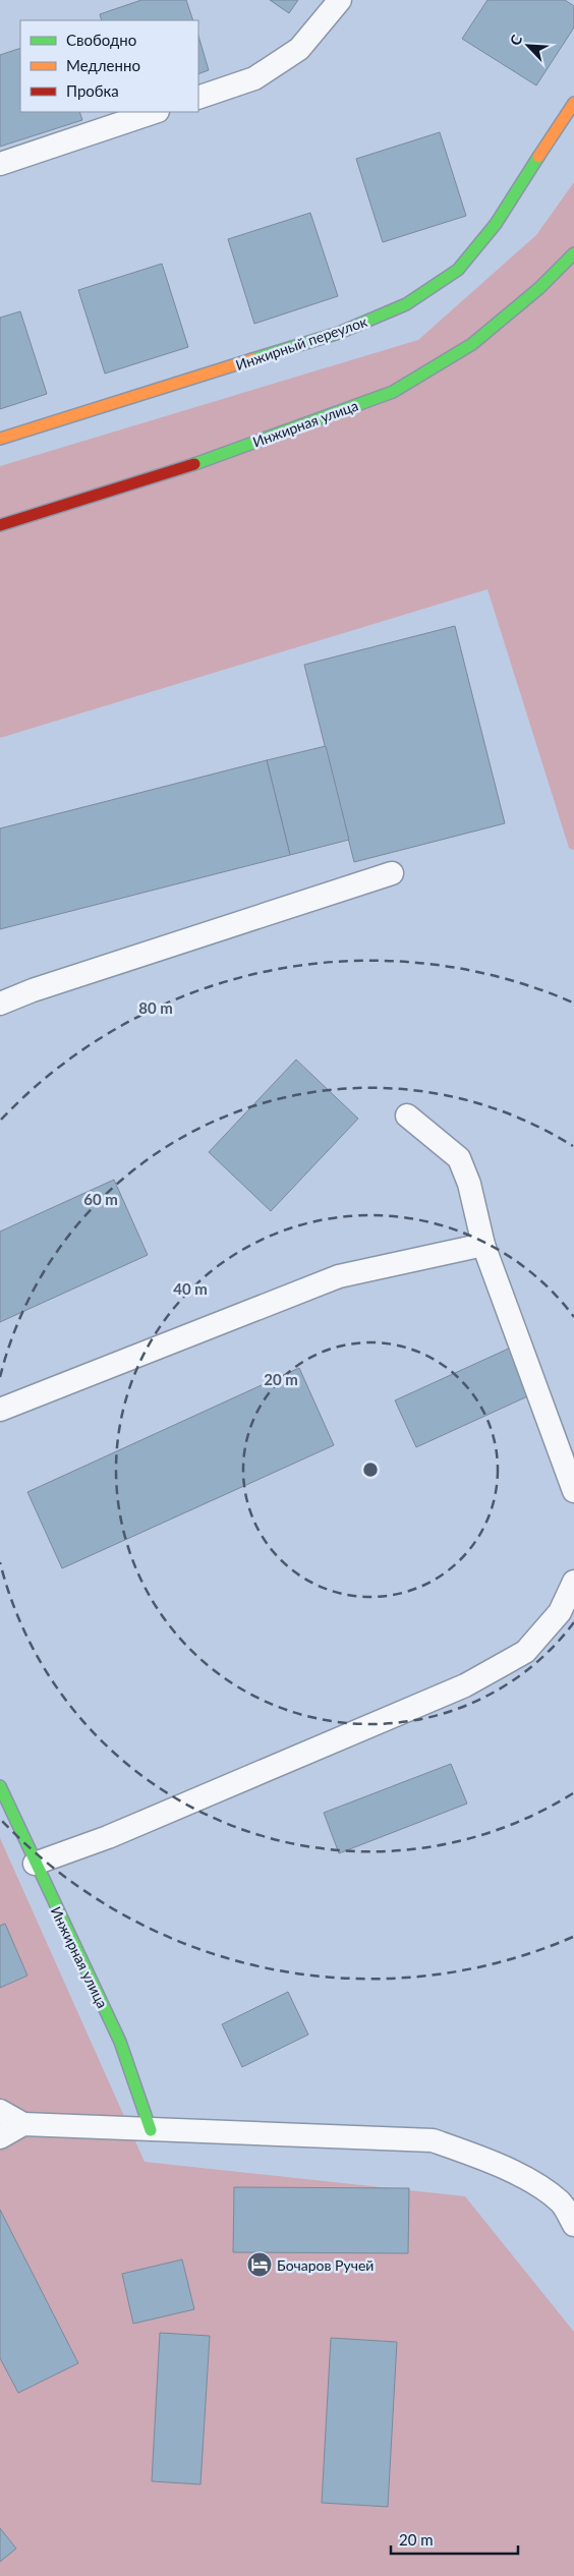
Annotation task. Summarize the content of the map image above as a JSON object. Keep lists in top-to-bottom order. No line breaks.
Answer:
{"streets":{"street":["Инжирный переулок","Инжирная улица"]},"places":{"hotel":["Бочаров Ручей"]},"legend":["Свободно","Медленно","Пробка"],"scale_bar":"20 m","north":"top left","rings":["80 m","60 m","40 m","20 m"]}
